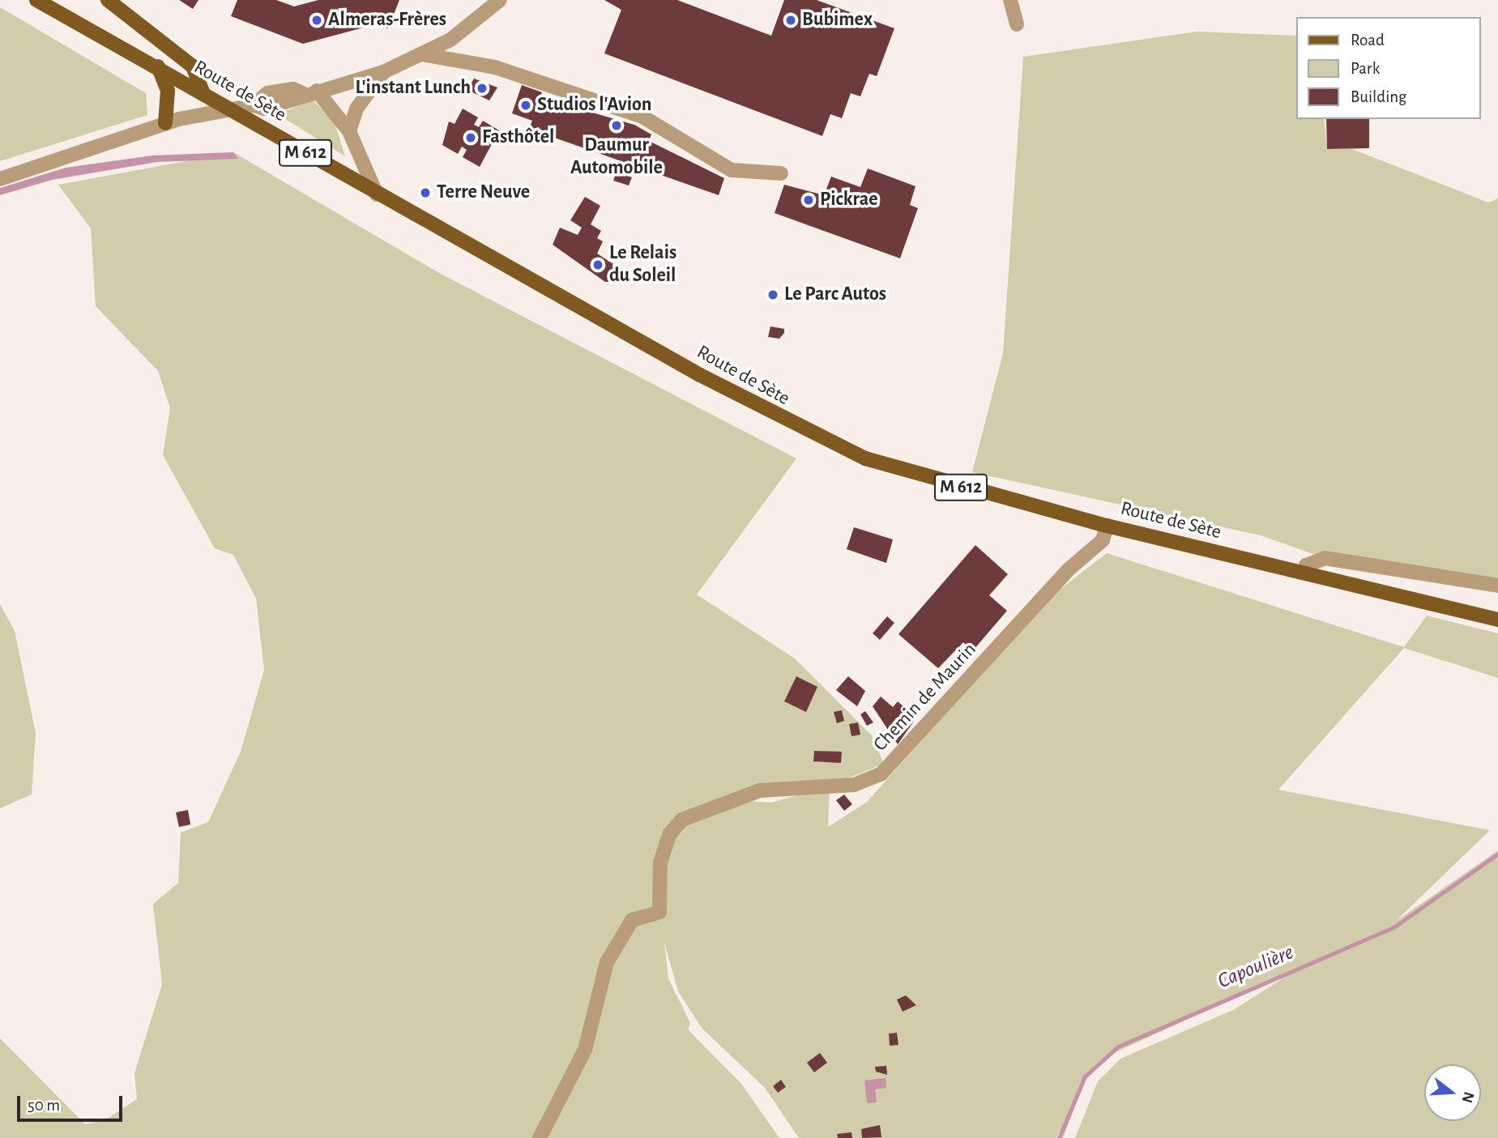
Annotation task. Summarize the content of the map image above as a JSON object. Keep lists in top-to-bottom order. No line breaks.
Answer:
{"streets":{"main road":["Route de Sète","M 612"],"street":["Chemin de Maurin"]},"crossings":[["Route de Sète","Chemin de Maurin"]],"water":["Capoulière"],"places":["Almeras-Frères","Bubimex","L'instant Lunch","Studios l'Avion","Daumur Automobile","Fasthôtel","Terre Neuve","Pickrae","Le Relais du Soleil","Le Parc Autos"],"legend":["Road","Park","Building"],"scale_bar":"50 m","north":"right"}
